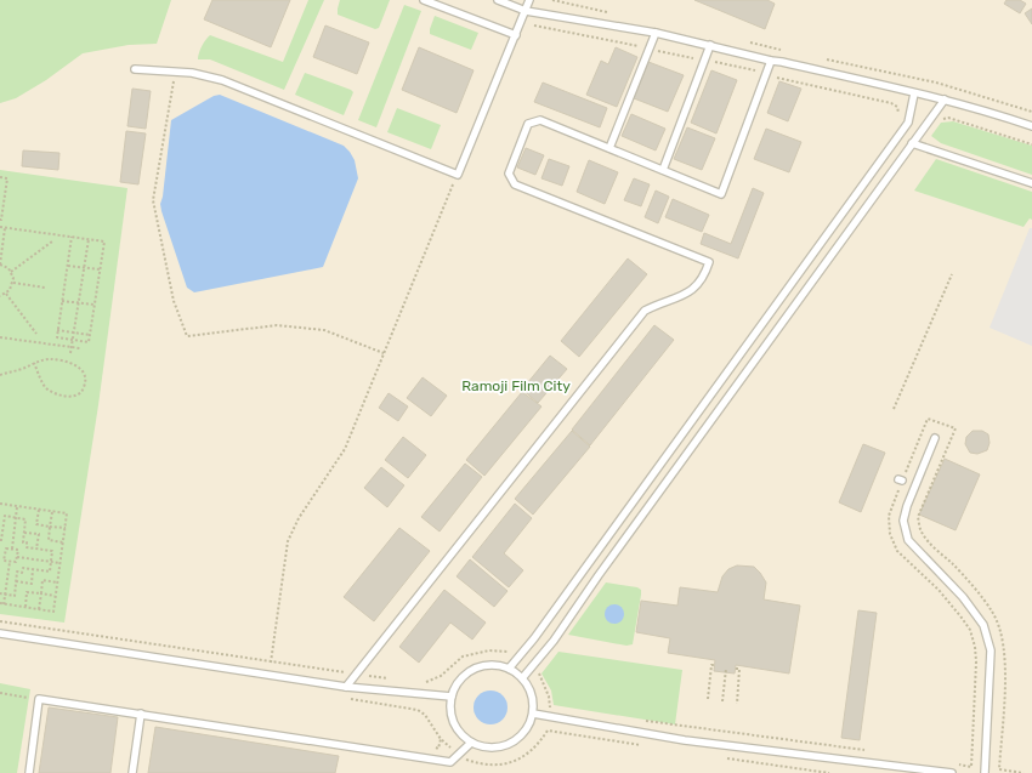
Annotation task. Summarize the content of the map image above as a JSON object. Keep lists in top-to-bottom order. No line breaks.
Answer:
{"parks":["Ramoji Film City"]}
